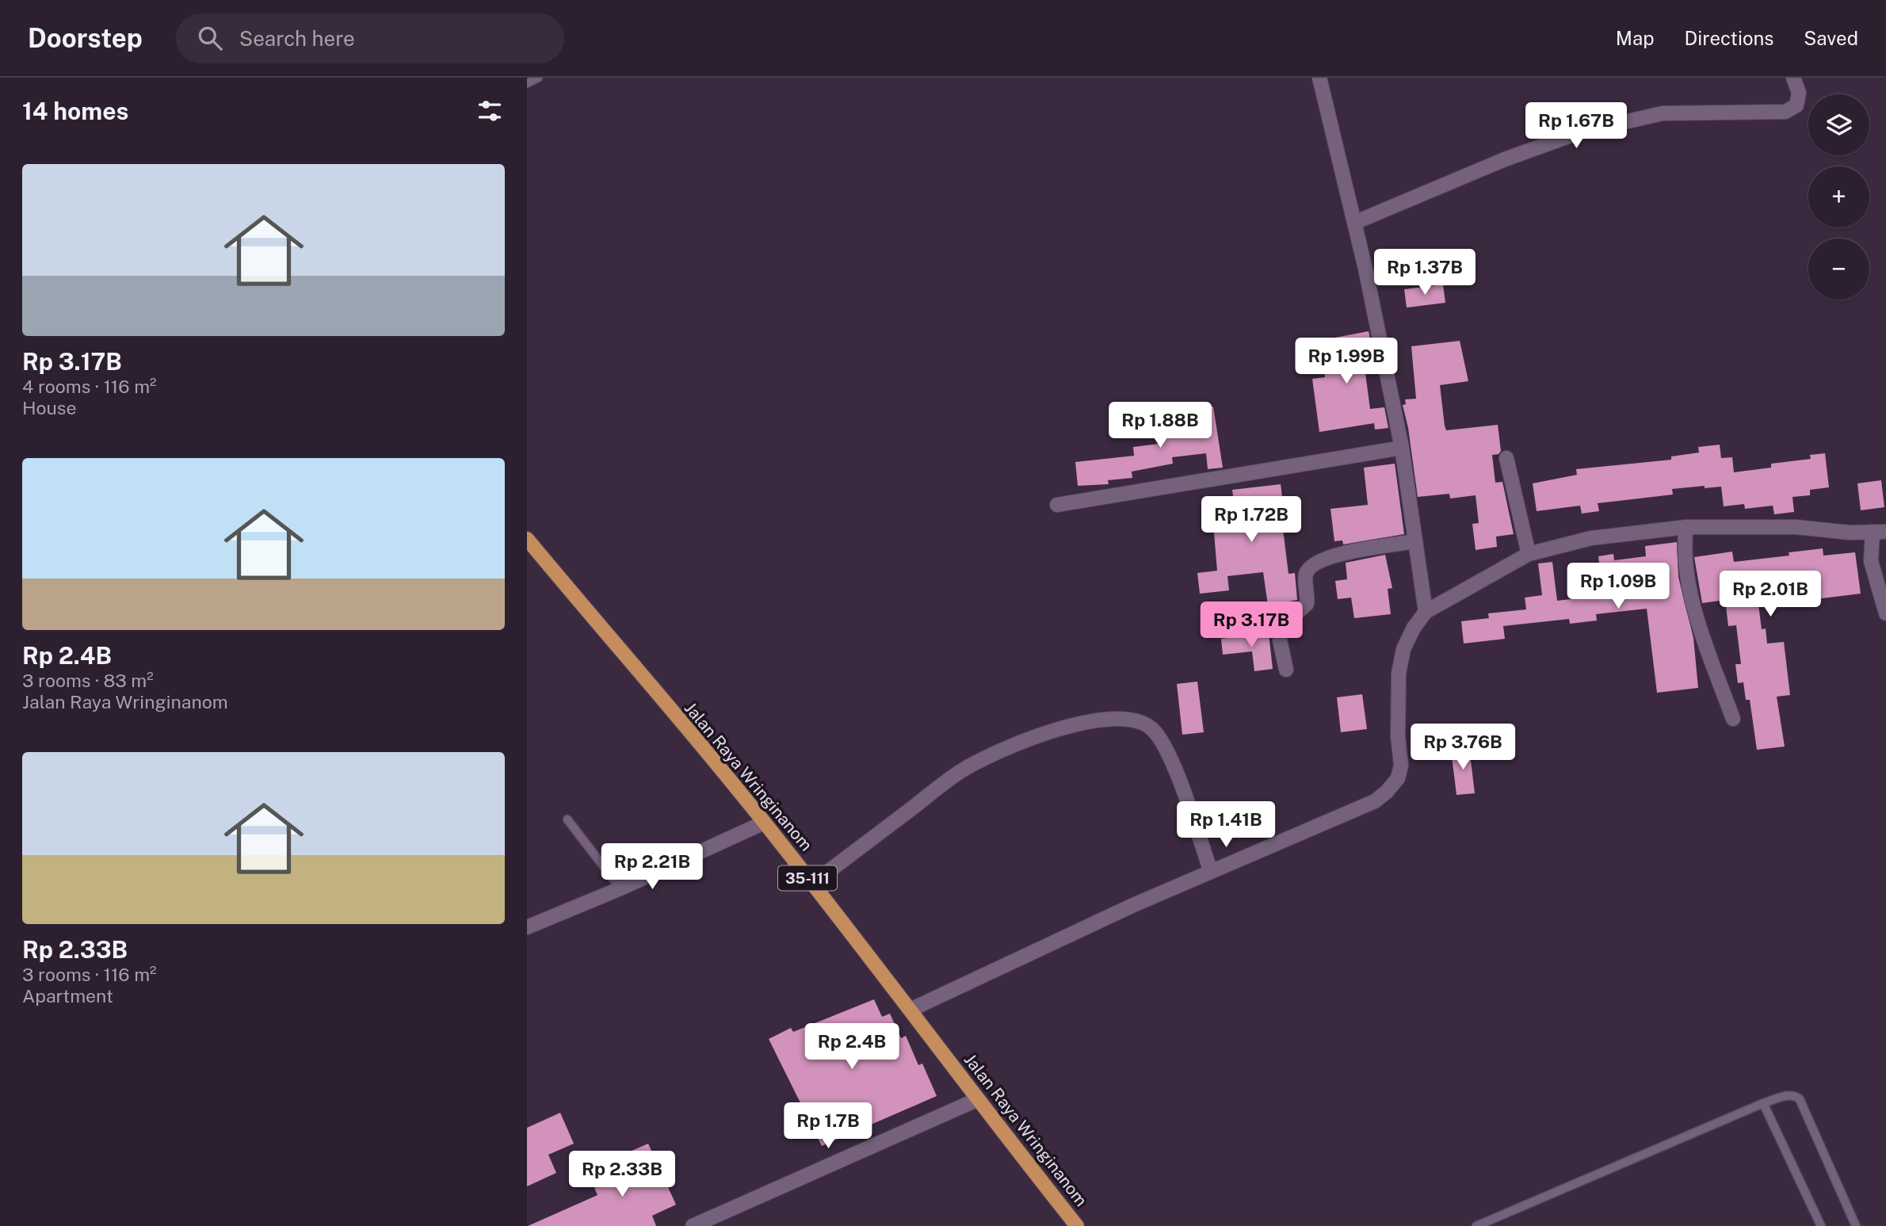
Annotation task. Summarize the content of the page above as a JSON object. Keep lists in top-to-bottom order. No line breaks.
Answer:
{"streets":{"main road":["Jalan Raya Wringinanom","35-111"]},"page":{"header":"Doorstep","search":"Search here","nav":["Map","Directions","Saved"],"heading":"14 homes","map_buttons":["+","−"],"price":["Rp 1.67B","Rp 1.37B","Rp 1.99B","Rp 1.88B","Rp 1.72B","Rp 1.09B","Rp 2.01B","Rp 3.17B","Rp 3.76B","Rp 1.41B","Rp 2.21B","Rp 2.4B","Rp 1.7B","Rp 2.33B"],"list":[{"name":"Rp 3.17B","note":"4 rooms · 116 m² · House"},{"name":"Rp 2.4B","note":"3 rooms · 83 m² · Jalan Raya Wringinanom"},{"name":"Rp 2.33B","note":"3 rooms · 116 m² · Apartment"}]}}
